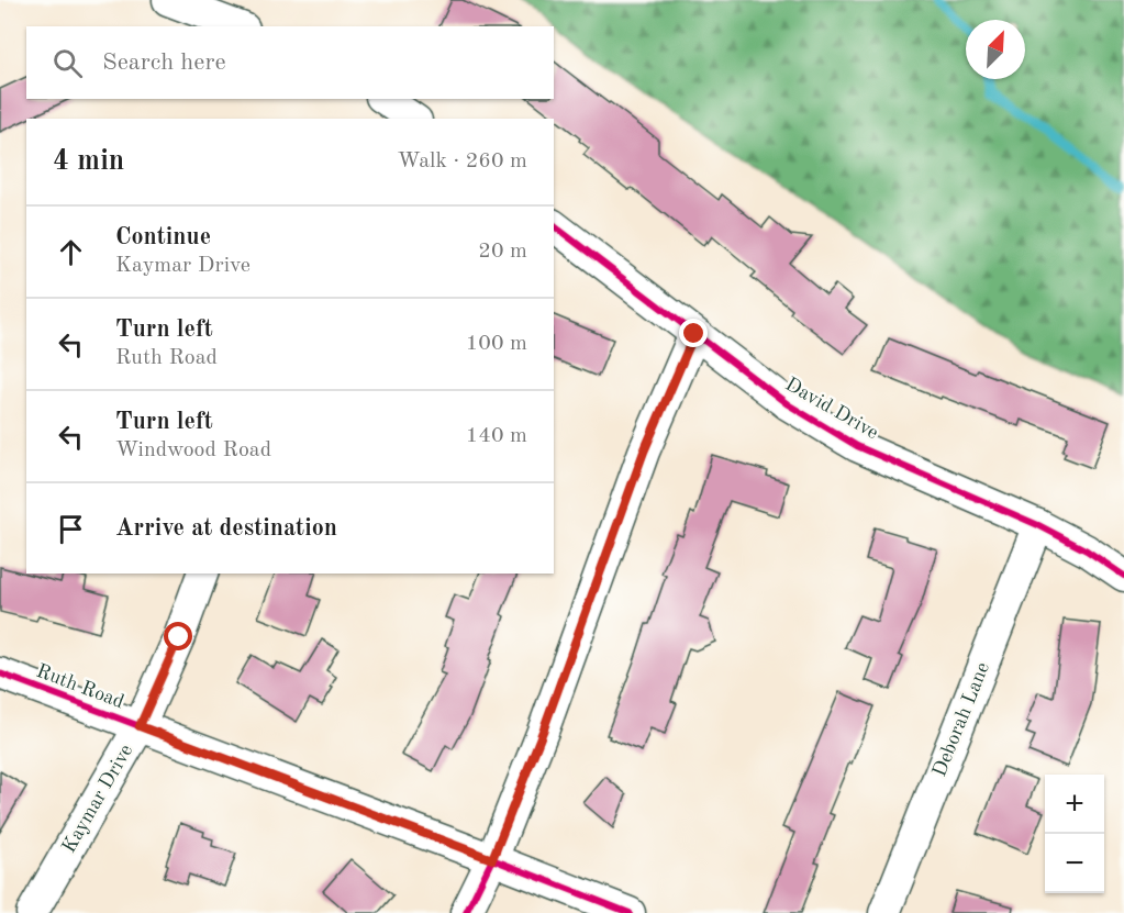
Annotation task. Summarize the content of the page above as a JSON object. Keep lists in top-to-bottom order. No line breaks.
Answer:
{"streets":{"street":["David Drive","Ruth Road","Deborah Lane","Kaymar Drive"]},"crossings":[["David Drive","Deborah Lane"],["Ruth Road","Kaymar Drive"]],"north":"top right","page":{"search":"Search here","heading":["4 min","Walk · 260 m"],"list":[["Continue","Kaymar Drive","20 m"],["Turn left","Ruth Road","100 m"],["Turn left","Windwood Road","140 m"],"Arrive at destination"],"map_buttons":["+","−"]}}
